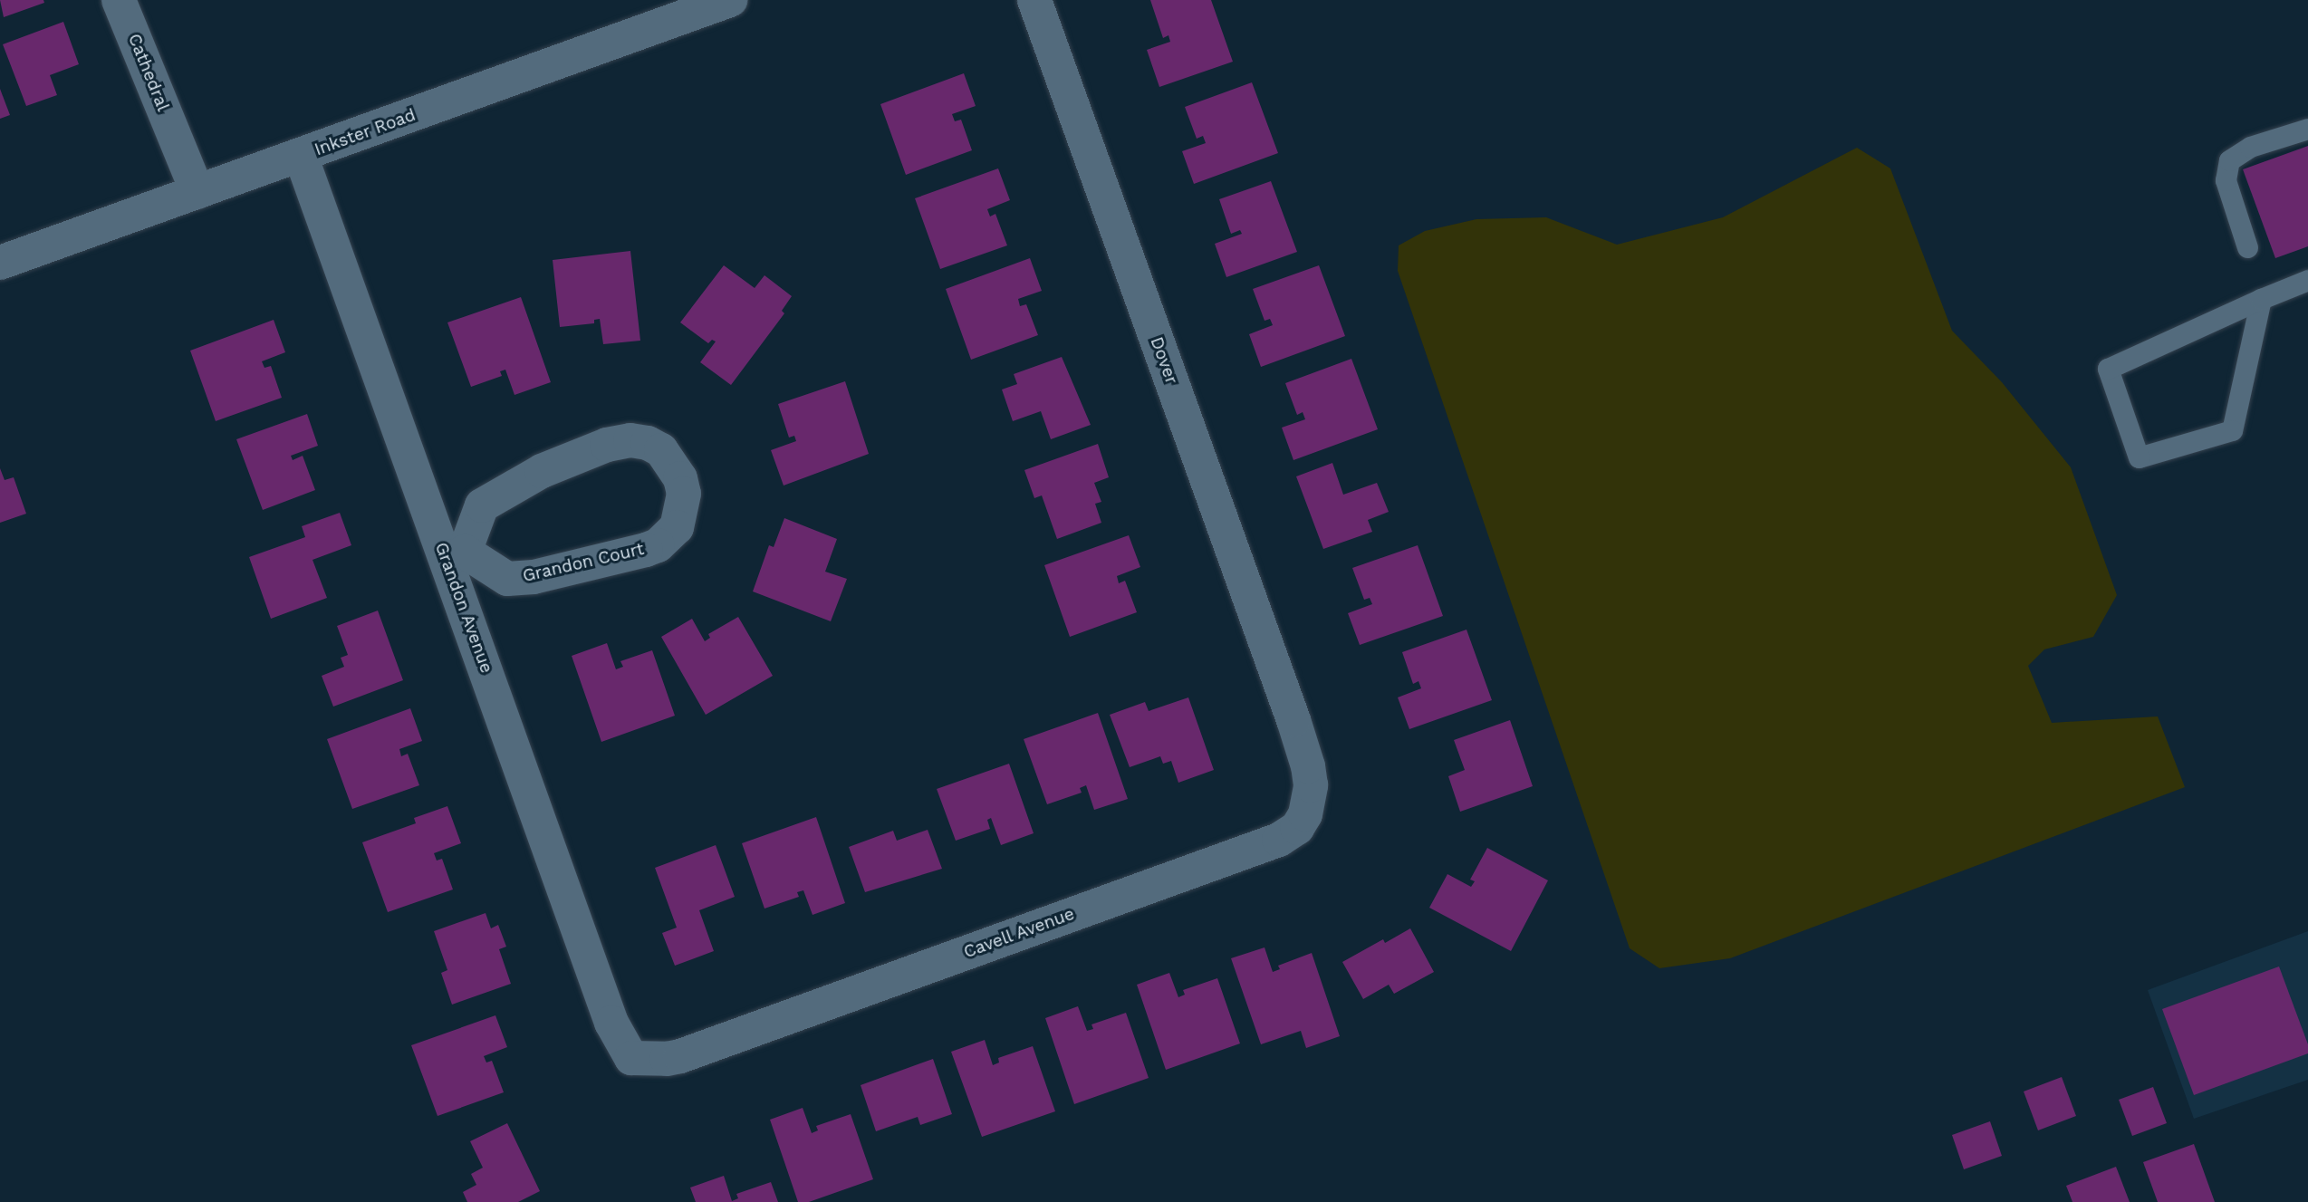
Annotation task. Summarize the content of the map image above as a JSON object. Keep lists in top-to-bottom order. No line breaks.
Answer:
{"streets":{"street":["Cathedral","Inkster Road","Dover","Grandon Court","Grandon Avenue","Cavell Avenue"]},"crossings":[["Cathedral","Inkster Road"],["Inkster Road","Grandon Avenue"],["Dover","Cavell Avenue"],["Grandon Court","Grandon Avenue"],["Grandon Avenue","Cavell Avenue"]]}
